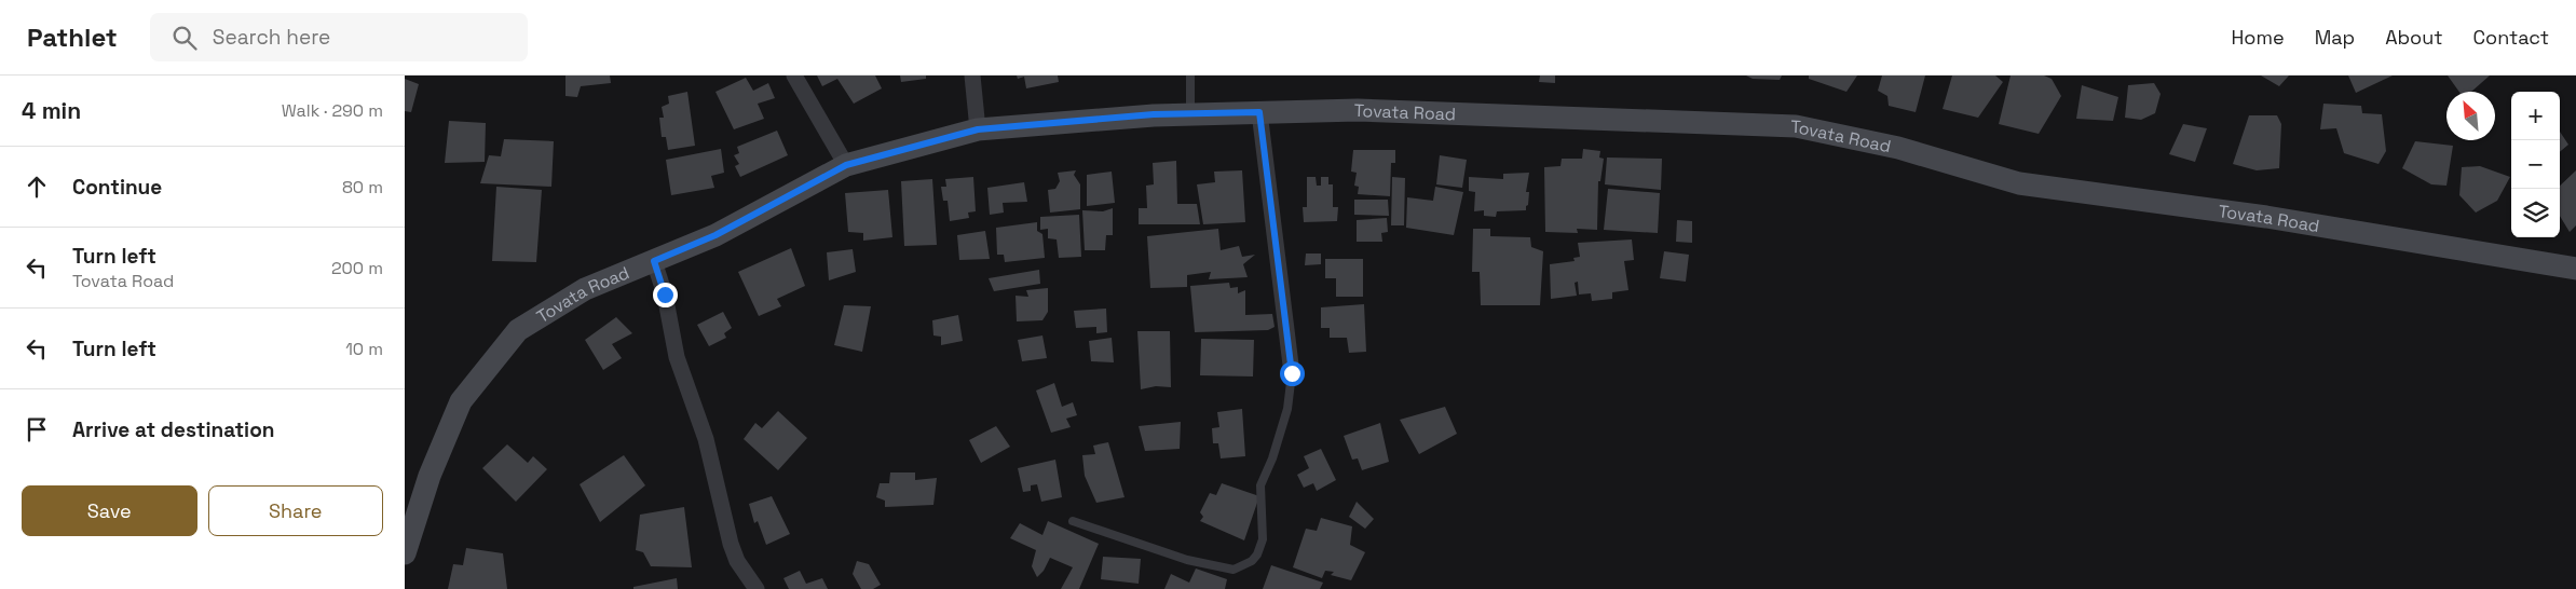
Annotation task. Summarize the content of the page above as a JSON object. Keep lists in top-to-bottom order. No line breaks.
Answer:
{"streets":{"street":["Tovata Road"]},"north":"top left","page":{"header":"Pathlet","search":"Search here","nav":["Home","Map","About","Contact"],"heading":["4 min","Walk · 290 m"],"map_buttons":["+","−"],"list":[["Continue","80 m"],["Turn left","Tovata Road","200 m"],["Turn left","10 m"],"Arrive at destination"],"buttons":["Save","Share"]}}
